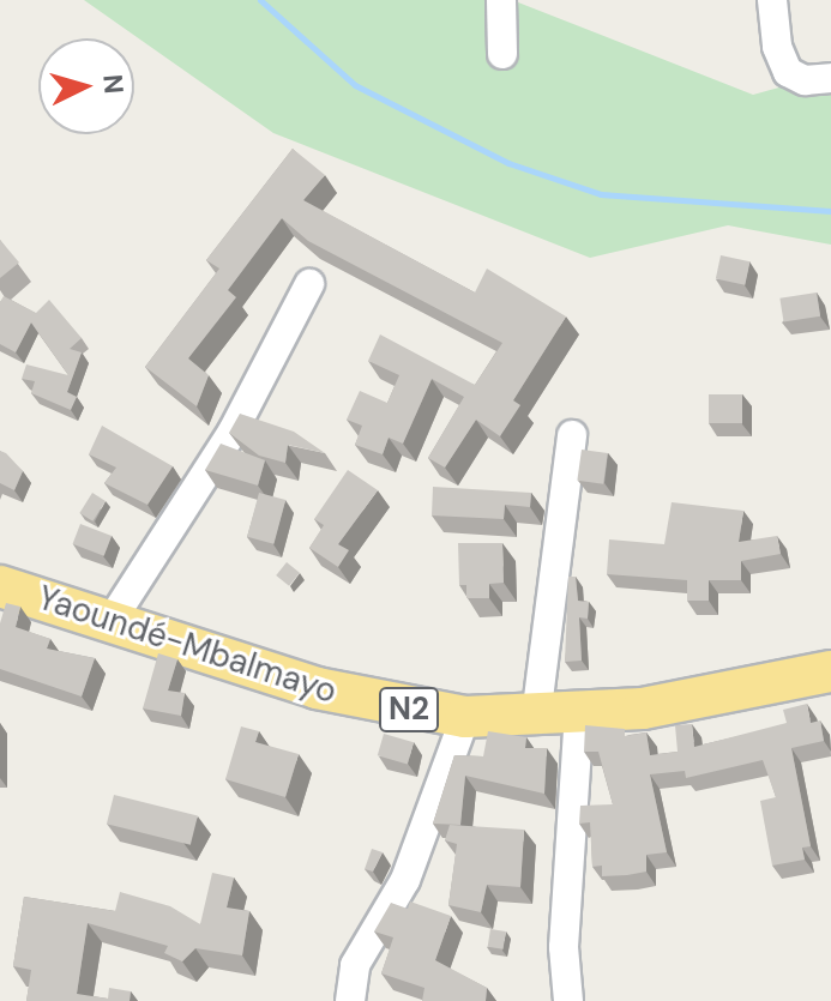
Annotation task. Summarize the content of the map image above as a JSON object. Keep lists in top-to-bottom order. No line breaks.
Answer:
{"streets":{"highway":["Yaoundé-Mbalmayo","N2"]},"north":"right"}
